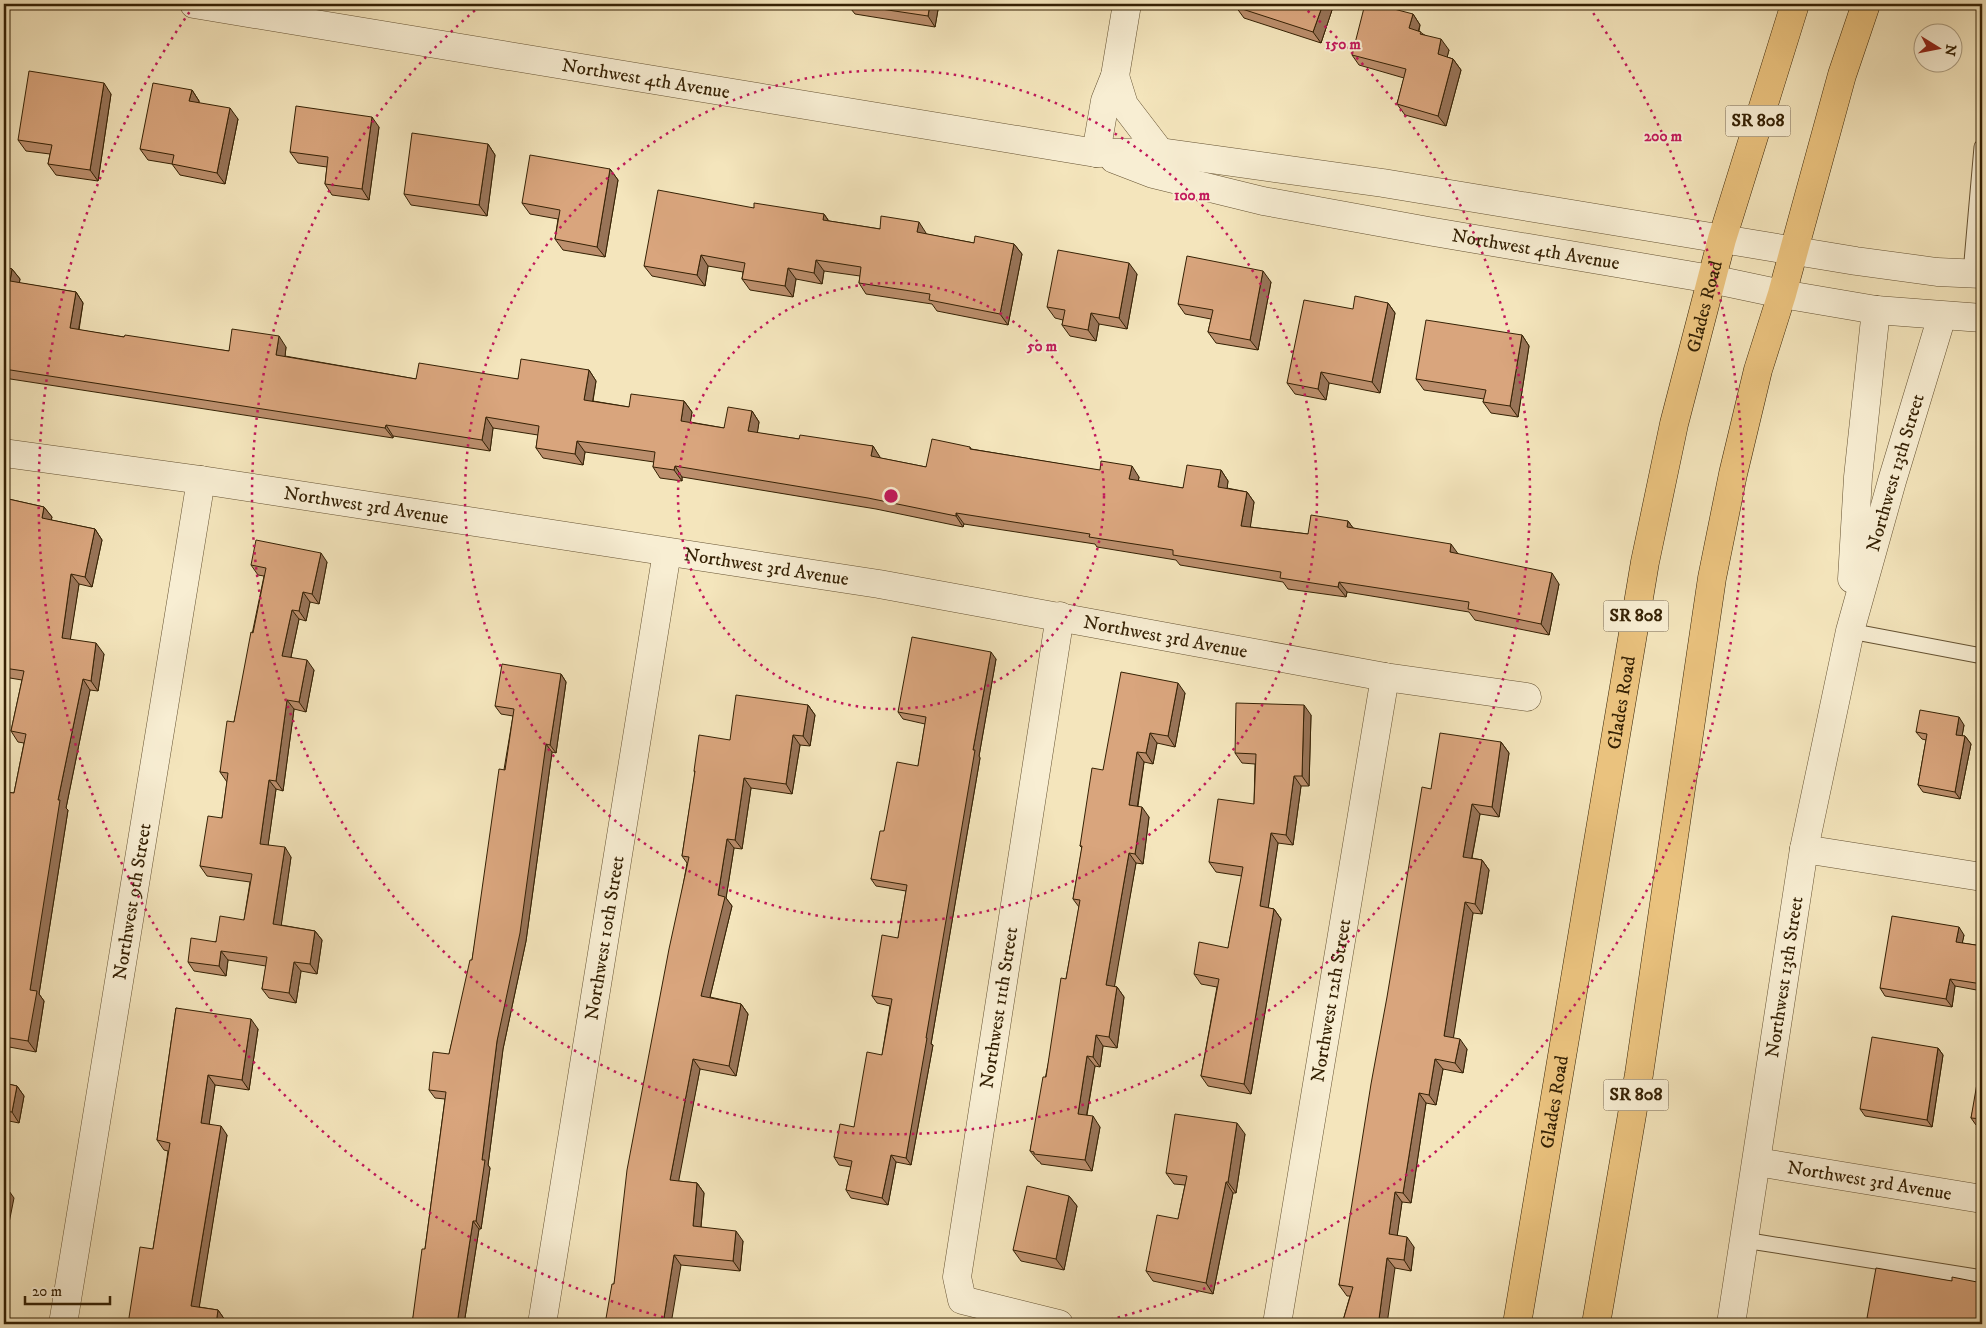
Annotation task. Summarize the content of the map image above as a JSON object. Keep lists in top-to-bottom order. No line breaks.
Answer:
{"streets":{"main road":["SR 808","Glades Road"],"street":["Northwest 4th Avenue","Northwest 13th Street","Northwest 3rd Avenue","Northwest 9th Street","Northwest 10th Street","Northwest 12th Street","Northwest 11th Street"]},"crossings":[["Northwest 4th Avenue","SR 808"],["Northwest 4th Avenue","Glades Road"],["Northwest 4th Avenue","Northwest 13th Street"],["Northwest 13th Street","Northwest 3rd Avenue"],["Northwest 3rd Avenue","Northwest 9th Street"],["Northwest 3rd Avenue","Northwest 10th Street"],["Northwest 3rd Avenue","Northwest 12th Street"],["Northwest 3rd Avenue","Northwest 11th Street"]],"scale_bar":"20 m","north":"right","rings":["150 m","200 m","100 m","50 m"]}
